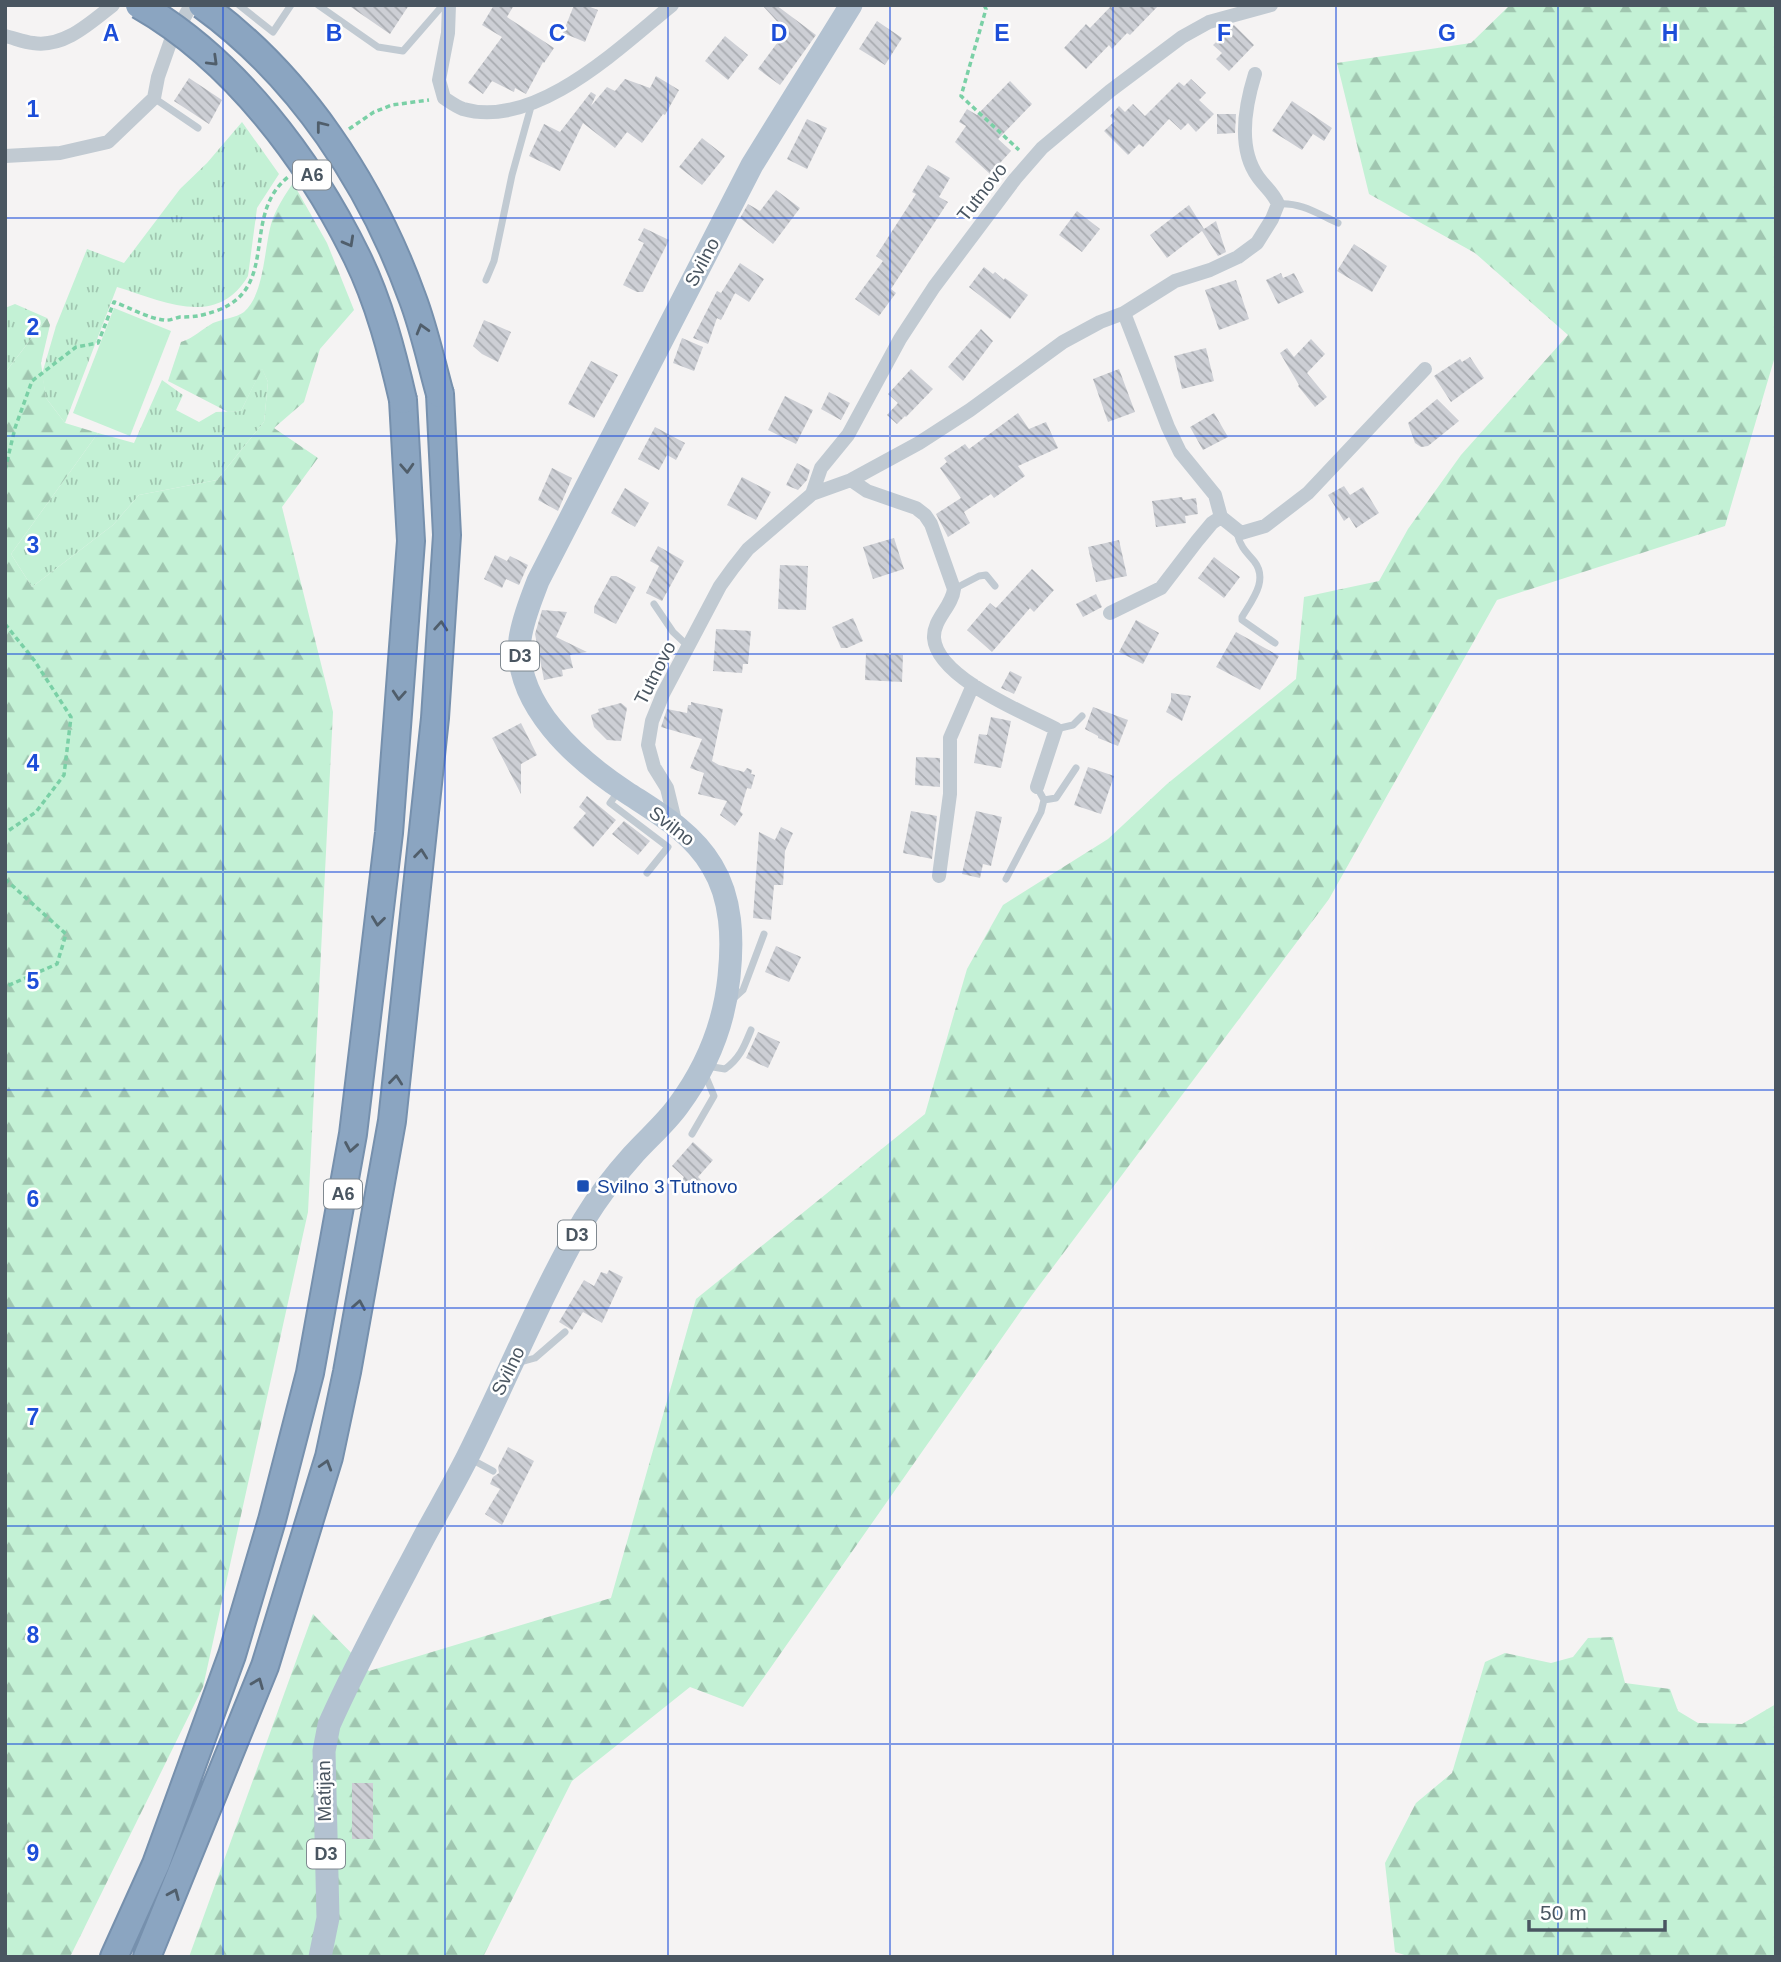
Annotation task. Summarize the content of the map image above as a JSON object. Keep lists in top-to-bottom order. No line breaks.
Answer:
{"streets":{"highway":["A6"],"main road":["Svilno","D3","Matijan"],"street":["Tutnovo"]},"crossings":[["Tutnovo","Svilno"],["Svilno","Matijan"]],"places":{"transit":["Svilno 3 Tutnovo"]},"scale_bar":"50 m","grid":{"columns":["A","B","C","D","E","F","G","H"],"rows":["1","2","3","4","5","6","7","8","9"]}}
